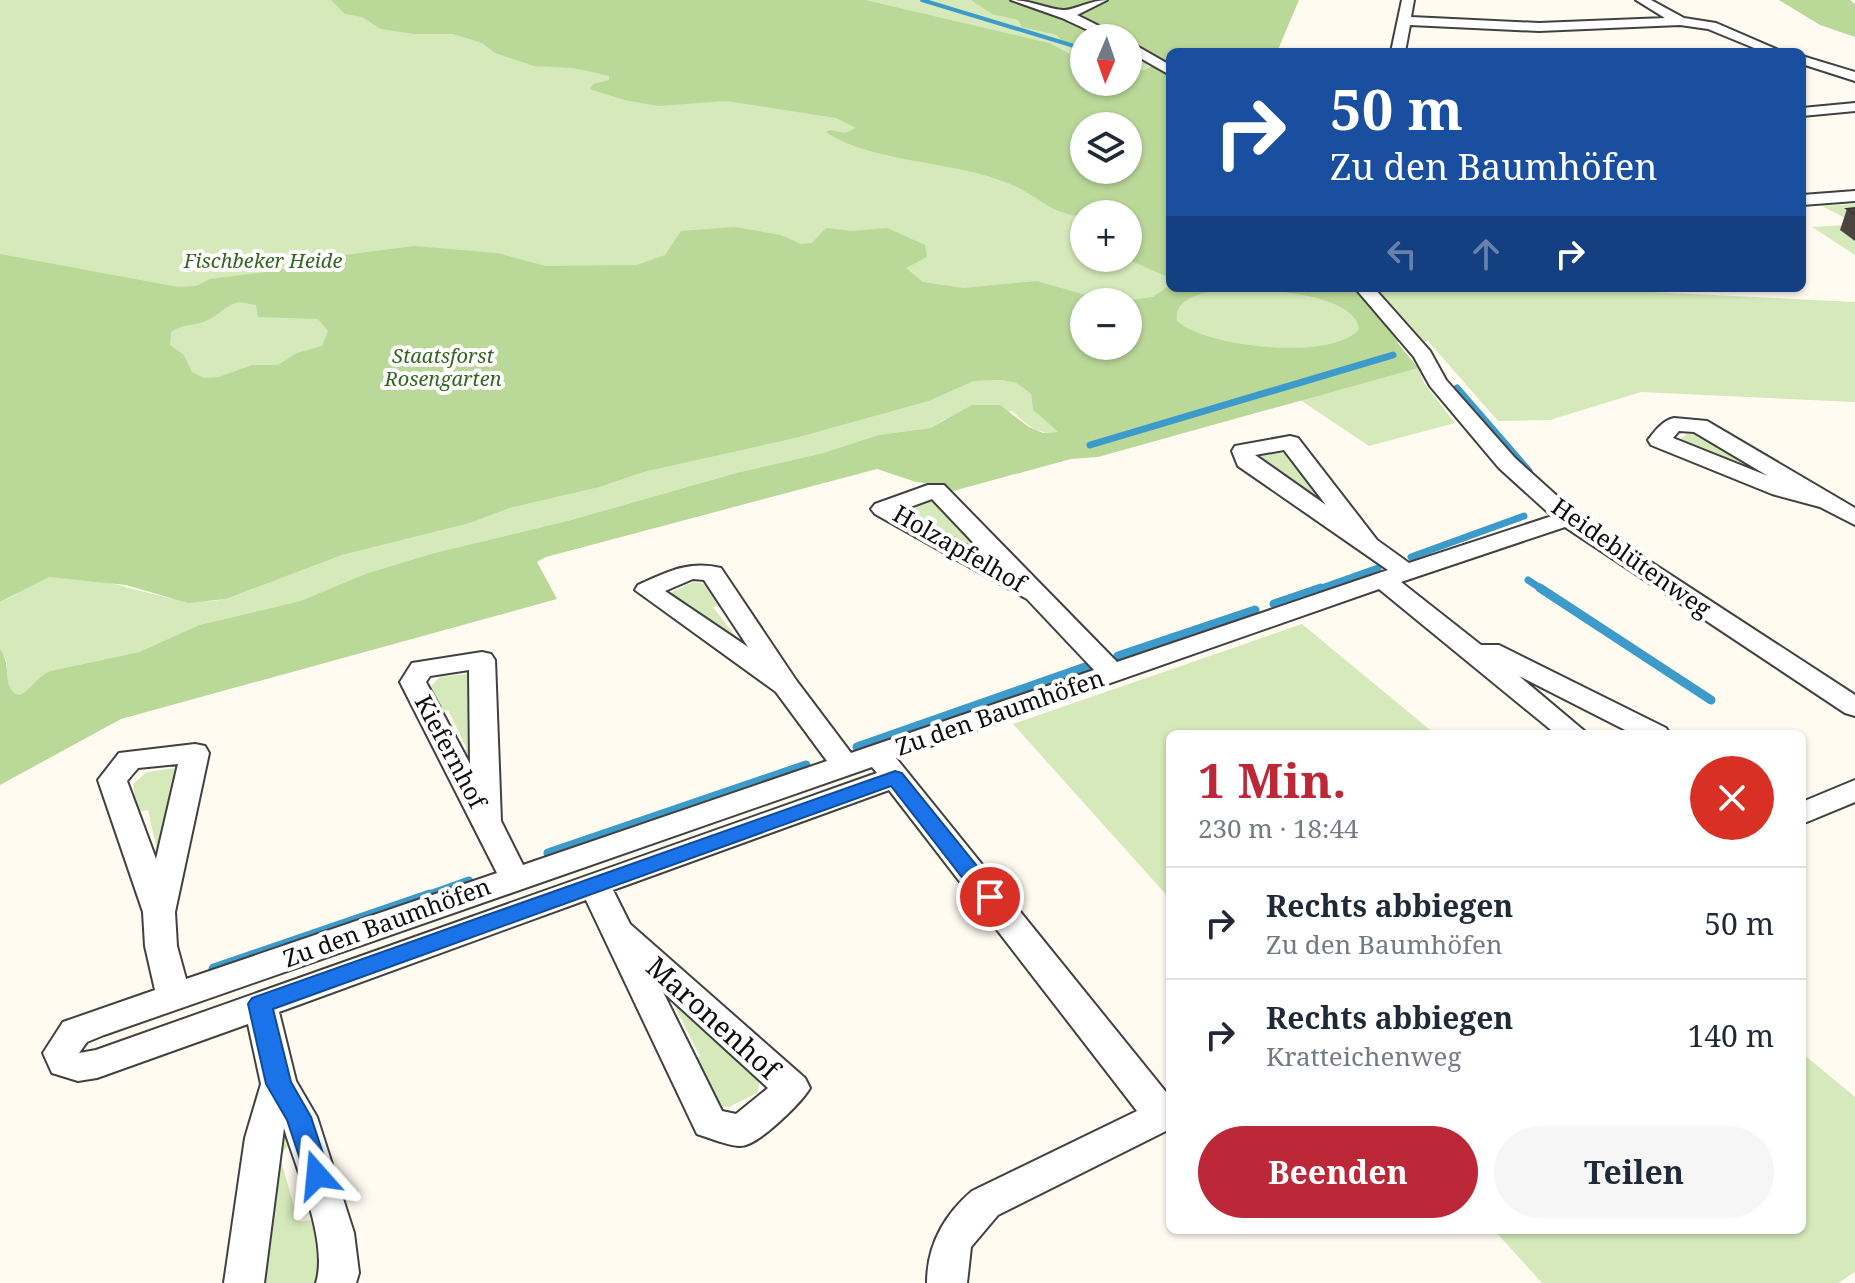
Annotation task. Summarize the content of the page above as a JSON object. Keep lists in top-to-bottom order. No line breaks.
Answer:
{"streets":{"street":["Holzapfelhof","Heideblütenweg","Zu den Baumhöfen","Kiefernhof","Maronenhof"]},"crossings":[["Holzapfelhof","Zu den Baumhöfen"],["Heideblütenweg","Zu den Baumhöfen"],["Zu den Baumhöfen","Kiefernhof"],["Zu den Baumhöfen","Maronenhof"]],"parks":["Fischbeker Heide","Staatsforst Rosengarten"],"north":"bottom","page":{"map_buttons":["+","−"],"turn":["50 m","Zu den Baumhöfen"],"heading":["1 Min.","230 m · 18:44"],"list":[{"name":"Rechts abbiegen","note":"Zu den Baumhöfen","value":"50 m"},{"name":"Rechts abbiegen","note":"Kratteichenweg","value":"140 m"}],"buttons":["Beenden","Teilen"]}}
